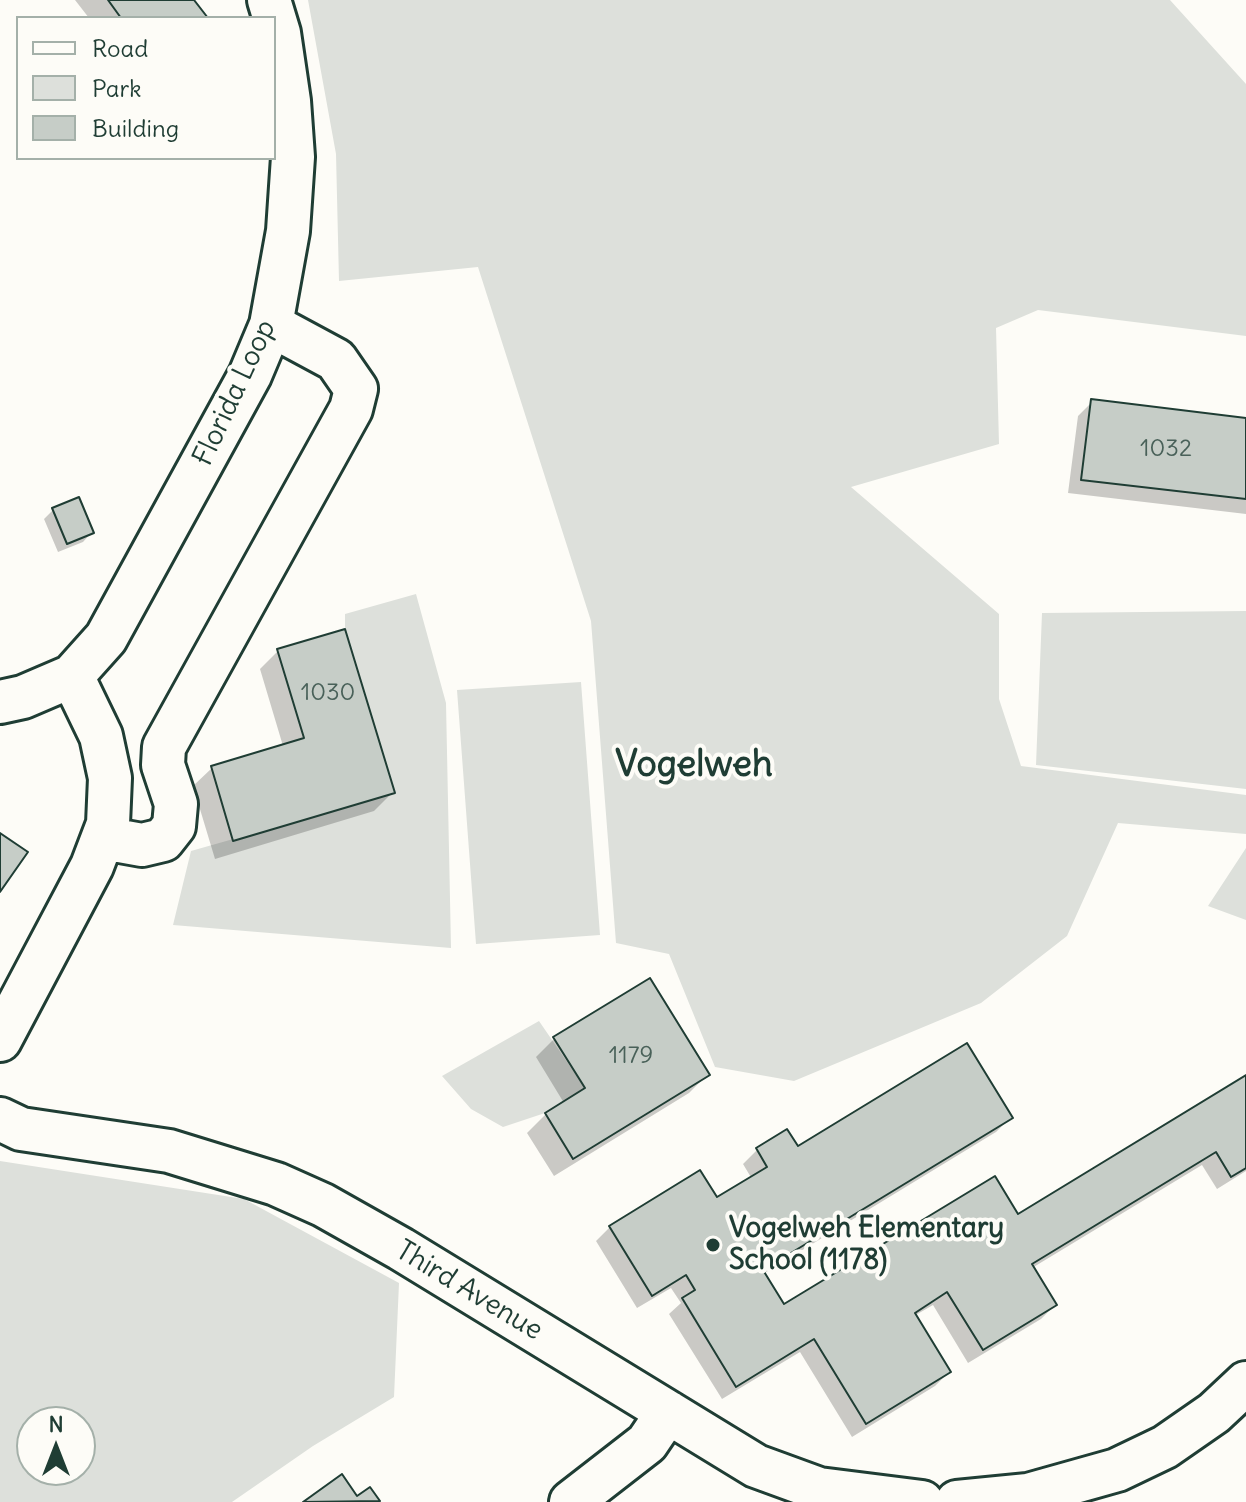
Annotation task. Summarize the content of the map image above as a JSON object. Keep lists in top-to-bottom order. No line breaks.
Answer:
{"streets":{"street":["Florida Loop","Third Avenue"]},"districts":["Vogelweh"],"places":["Vogelweh Elementary School (1178)"],"house_numbers":["1032","1030","1179"],"legend":["Road","Park","Building"],"north":"top"}
